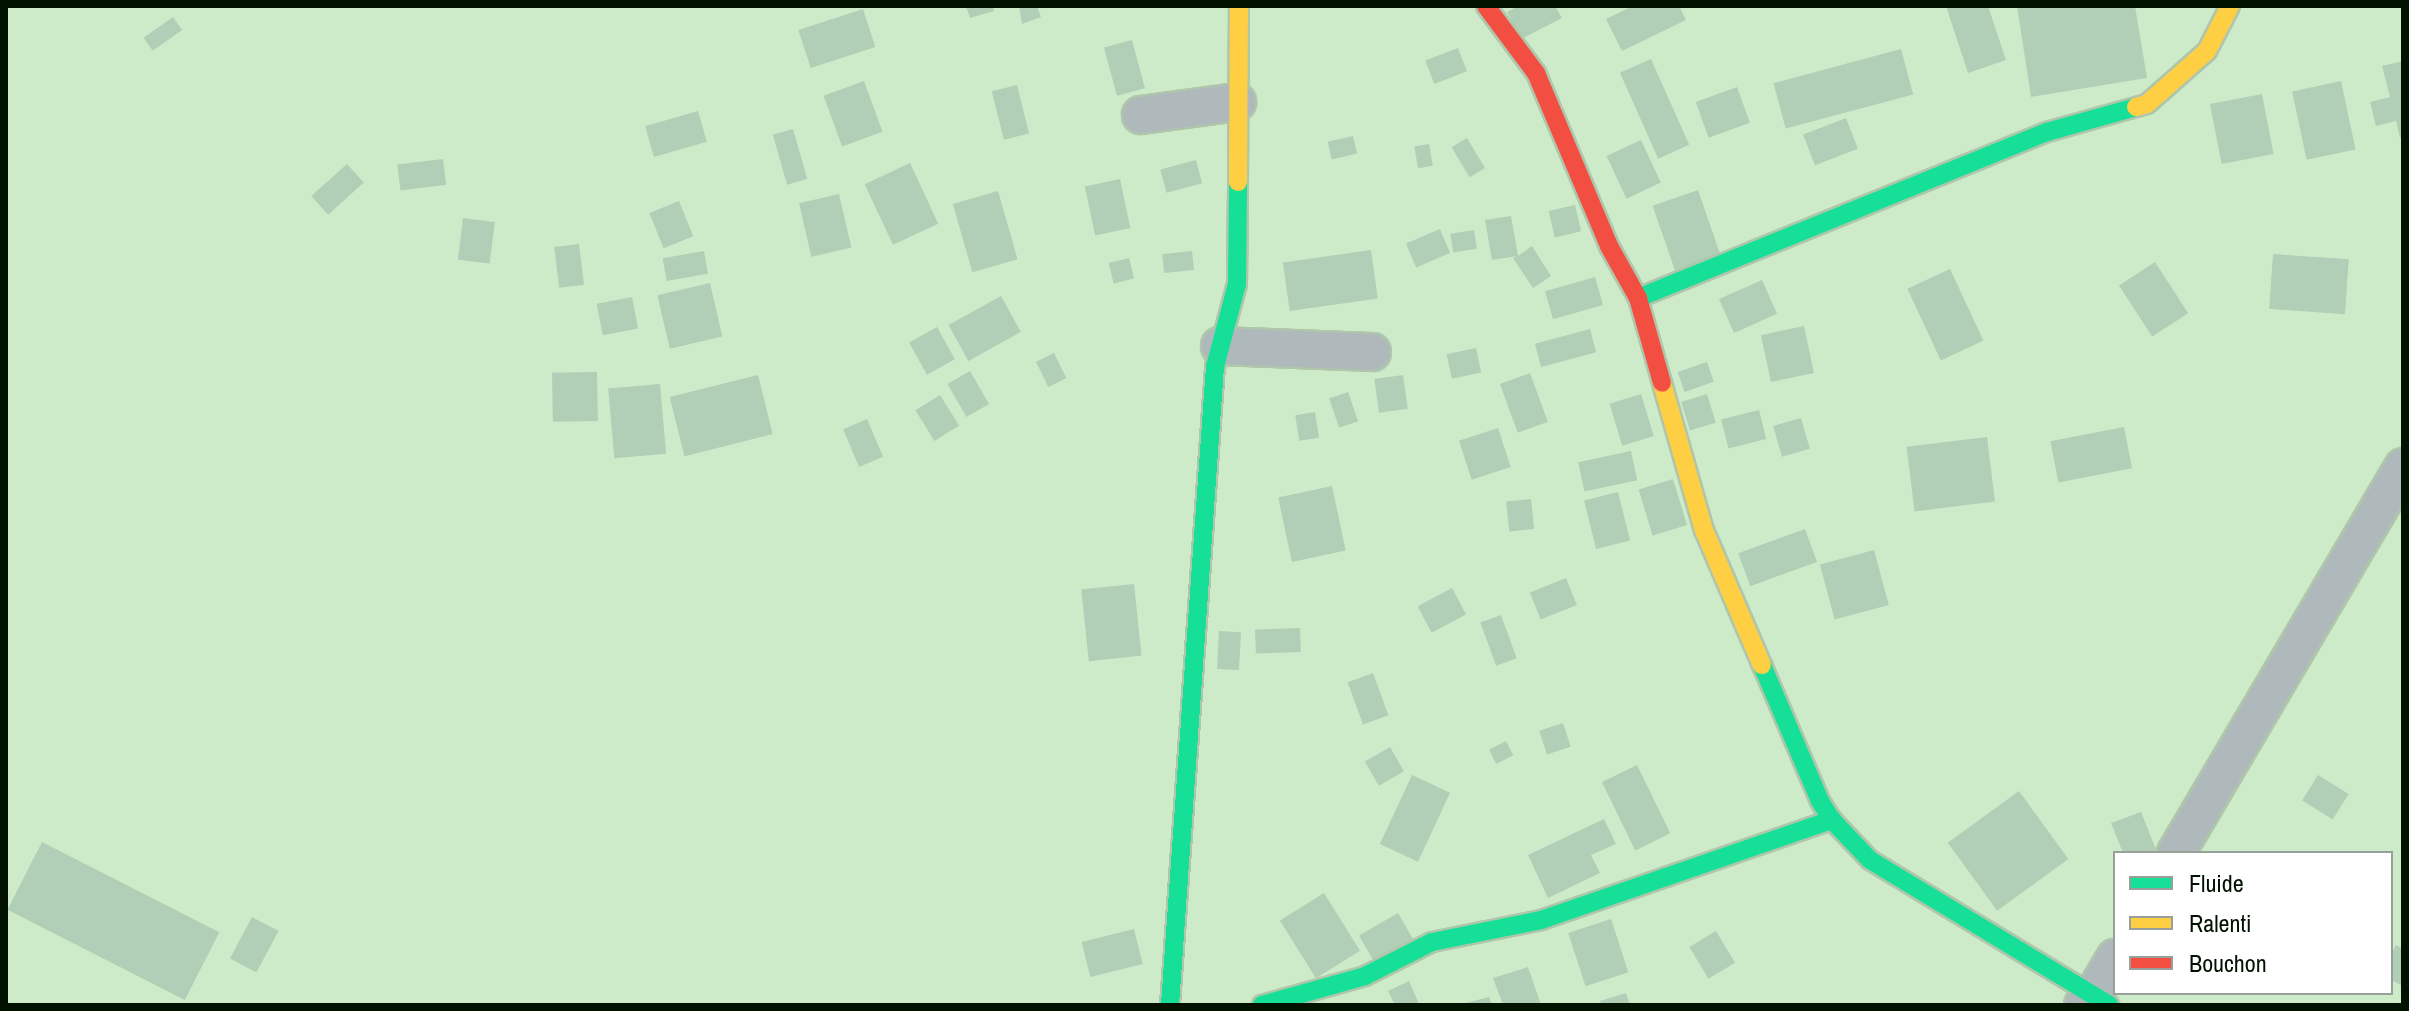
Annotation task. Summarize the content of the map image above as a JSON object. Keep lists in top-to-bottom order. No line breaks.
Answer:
{"legend":["Fluide","Ralenti","Bouchon"]}
